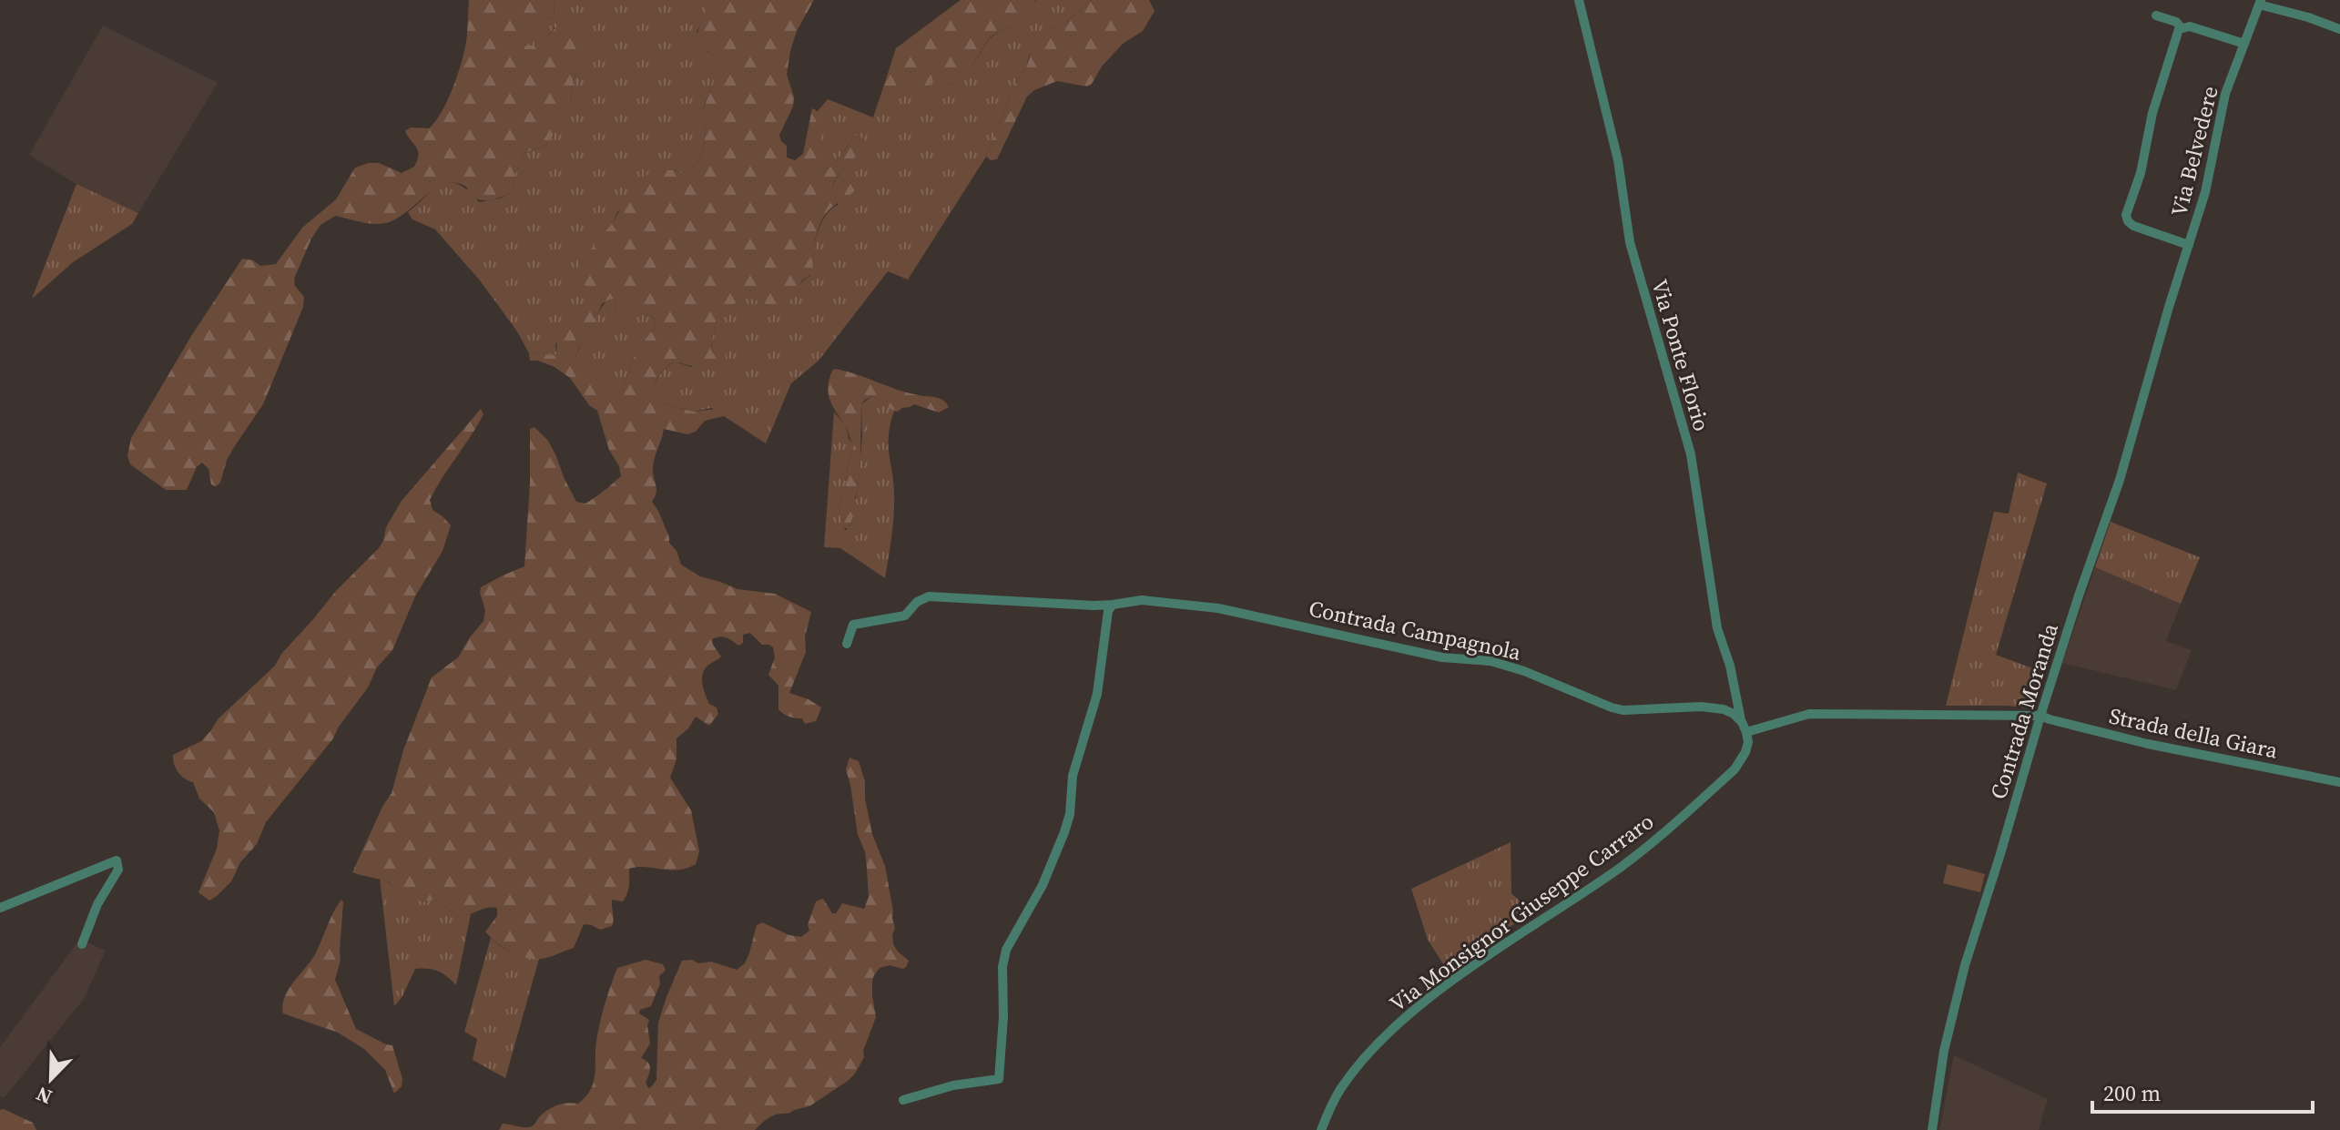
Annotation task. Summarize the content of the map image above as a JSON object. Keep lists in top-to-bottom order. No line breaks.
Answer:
{"streets":{"street":["Via Belvedere","Via Ponte Florio","Contrada Campagnola","Contrada Moranda","Strada della Giara","Via Monsignor Giuseppe Carraro"]},"crossings":[["Via Belvedere","Contrada Moranda"],["Via Ponte Florio","Contrada Campagnola"],["Contrada Moranda","Strada della Giara"]],"scale_bar":"200 m","north":"bottom left"}
